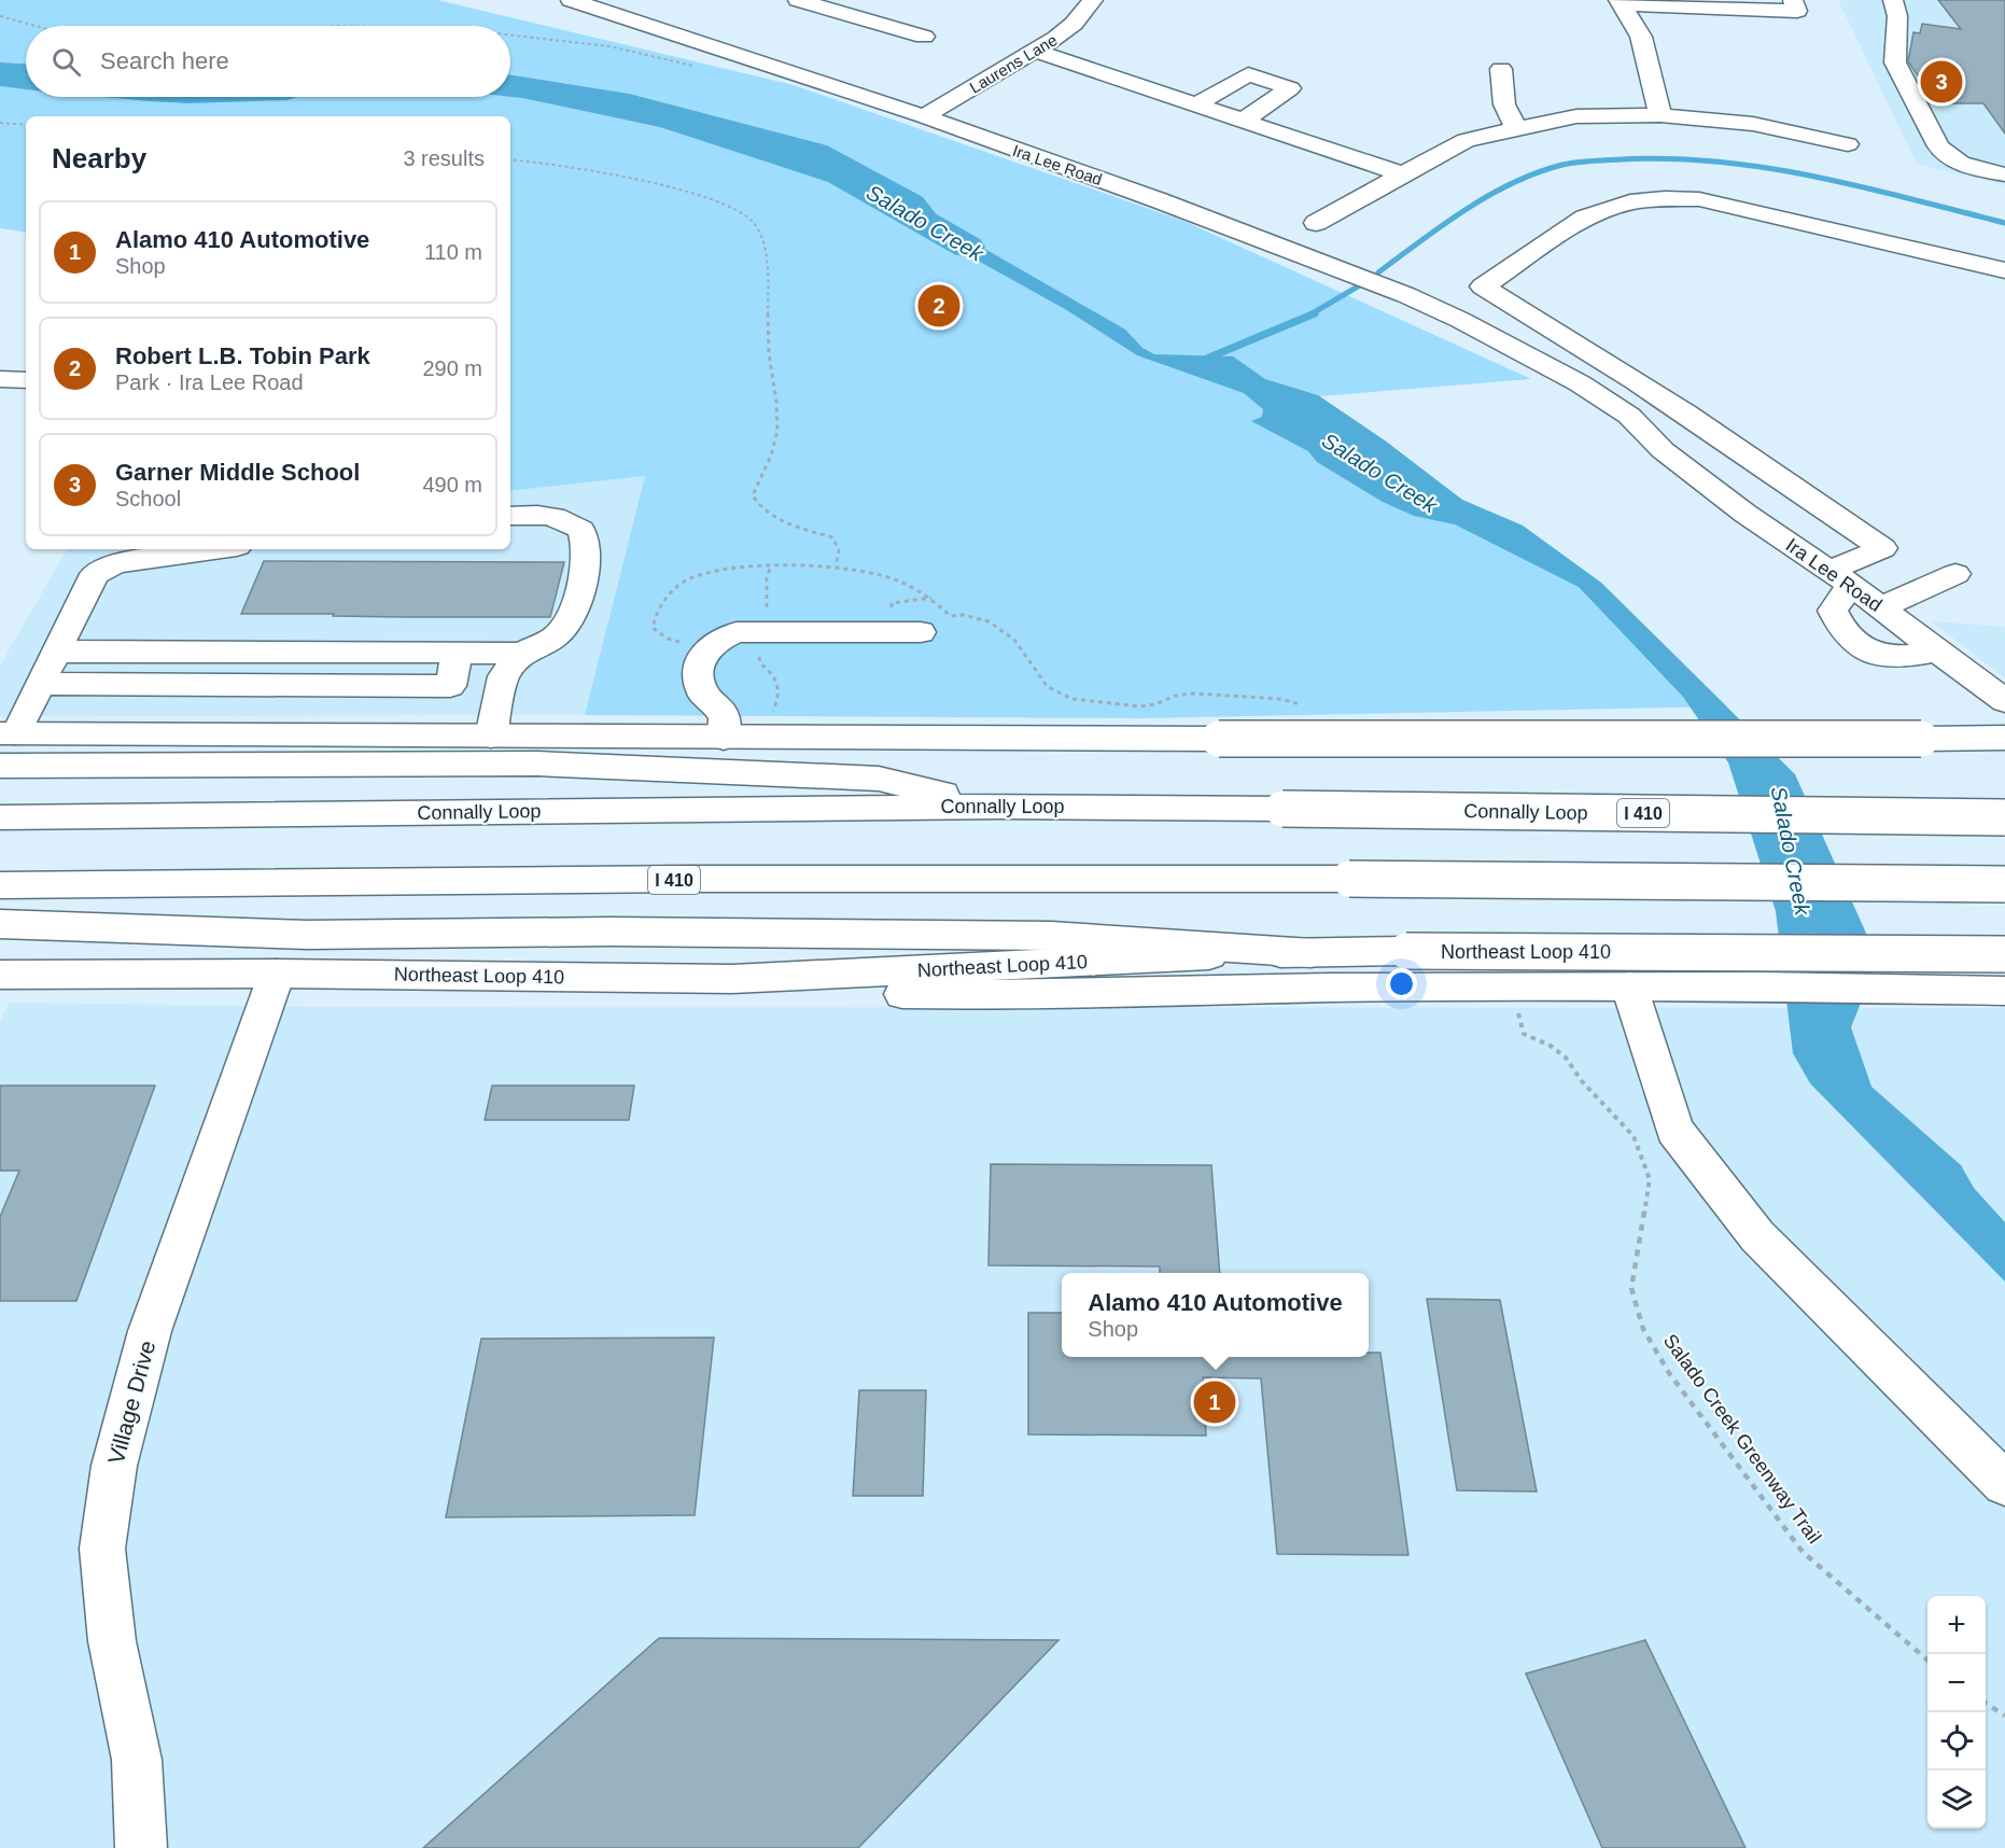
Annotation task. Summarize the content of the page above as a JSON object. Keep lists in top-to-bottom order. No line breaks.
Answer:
{"streets":{"main road":["Laurens Lane","Ira Lee Road","Connally Loop","I 410","Northeast Loop 410","Village Drive"],"path":["Salado Creek Greenway Trail"]},"crossings":[["Laurens Lane","Ira Lee Road"],["Northeast Loop 410","Village Drive"]],"water":["Salado Creek"],"page":{"search":"Search here","pins":["3","2","1"],"heading":["Nearby","3 results"],"list":[{"mark":"1","name":"Alamo 410 Automotive","note":"Shop","value":"110 m"},{"mark":"2","name":"Robert L.B. Tobin Park","note":"Park · Ira Lee Road","value":"290 m"},{"mark":"3","name":"Garner Middle School","note":"School","value":"490 m"}],"popup":["Alamo 410 Automotive","Shop"],"map_buttons":["+","−"]}}
